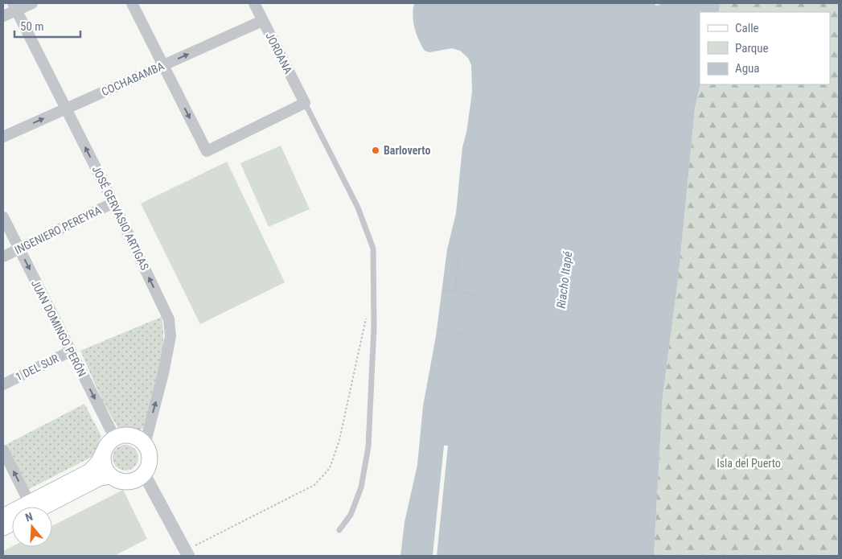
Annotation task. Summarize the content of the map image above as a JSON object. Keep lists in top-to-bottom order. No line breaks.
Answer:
{"streets":{"street":["JORDANA","COCHABAMBA","JOSÉ GERVASIO ARTIGAS","INGENIERO PEREYRA","JUAN DOMINGO PERÓN","1 DEL SUR"]},"crossings":[["JORDANA","COCHABAMBA"],["COCHABAMBA","JOSÉ GERVASIO ARTIGAS"],["JOSÉ GERVASIO ARTIGAS","INGENIERO PEREYRA"],["JOSÉ GERVASIO ARTIGAS","JUAN DOMINGO PERÓN"],["INGENIERO PEREYRA","JUAN DOMINGO PERÓN"],["JUAN DOMINGO PERÓN","1 DEL SUR"]],"one_way":["COCHABAMBA","JOSÉ GERVASIO ARTIGAS","JUAN DOMINGO PERÓN"],"water":["Riacho Itapé"],"parks":["Isla del Puerto"],"places":["Barloverto"],"legend":["Calle","Parque","Agua"],"scale_bar":"50 m","north":"top"}
